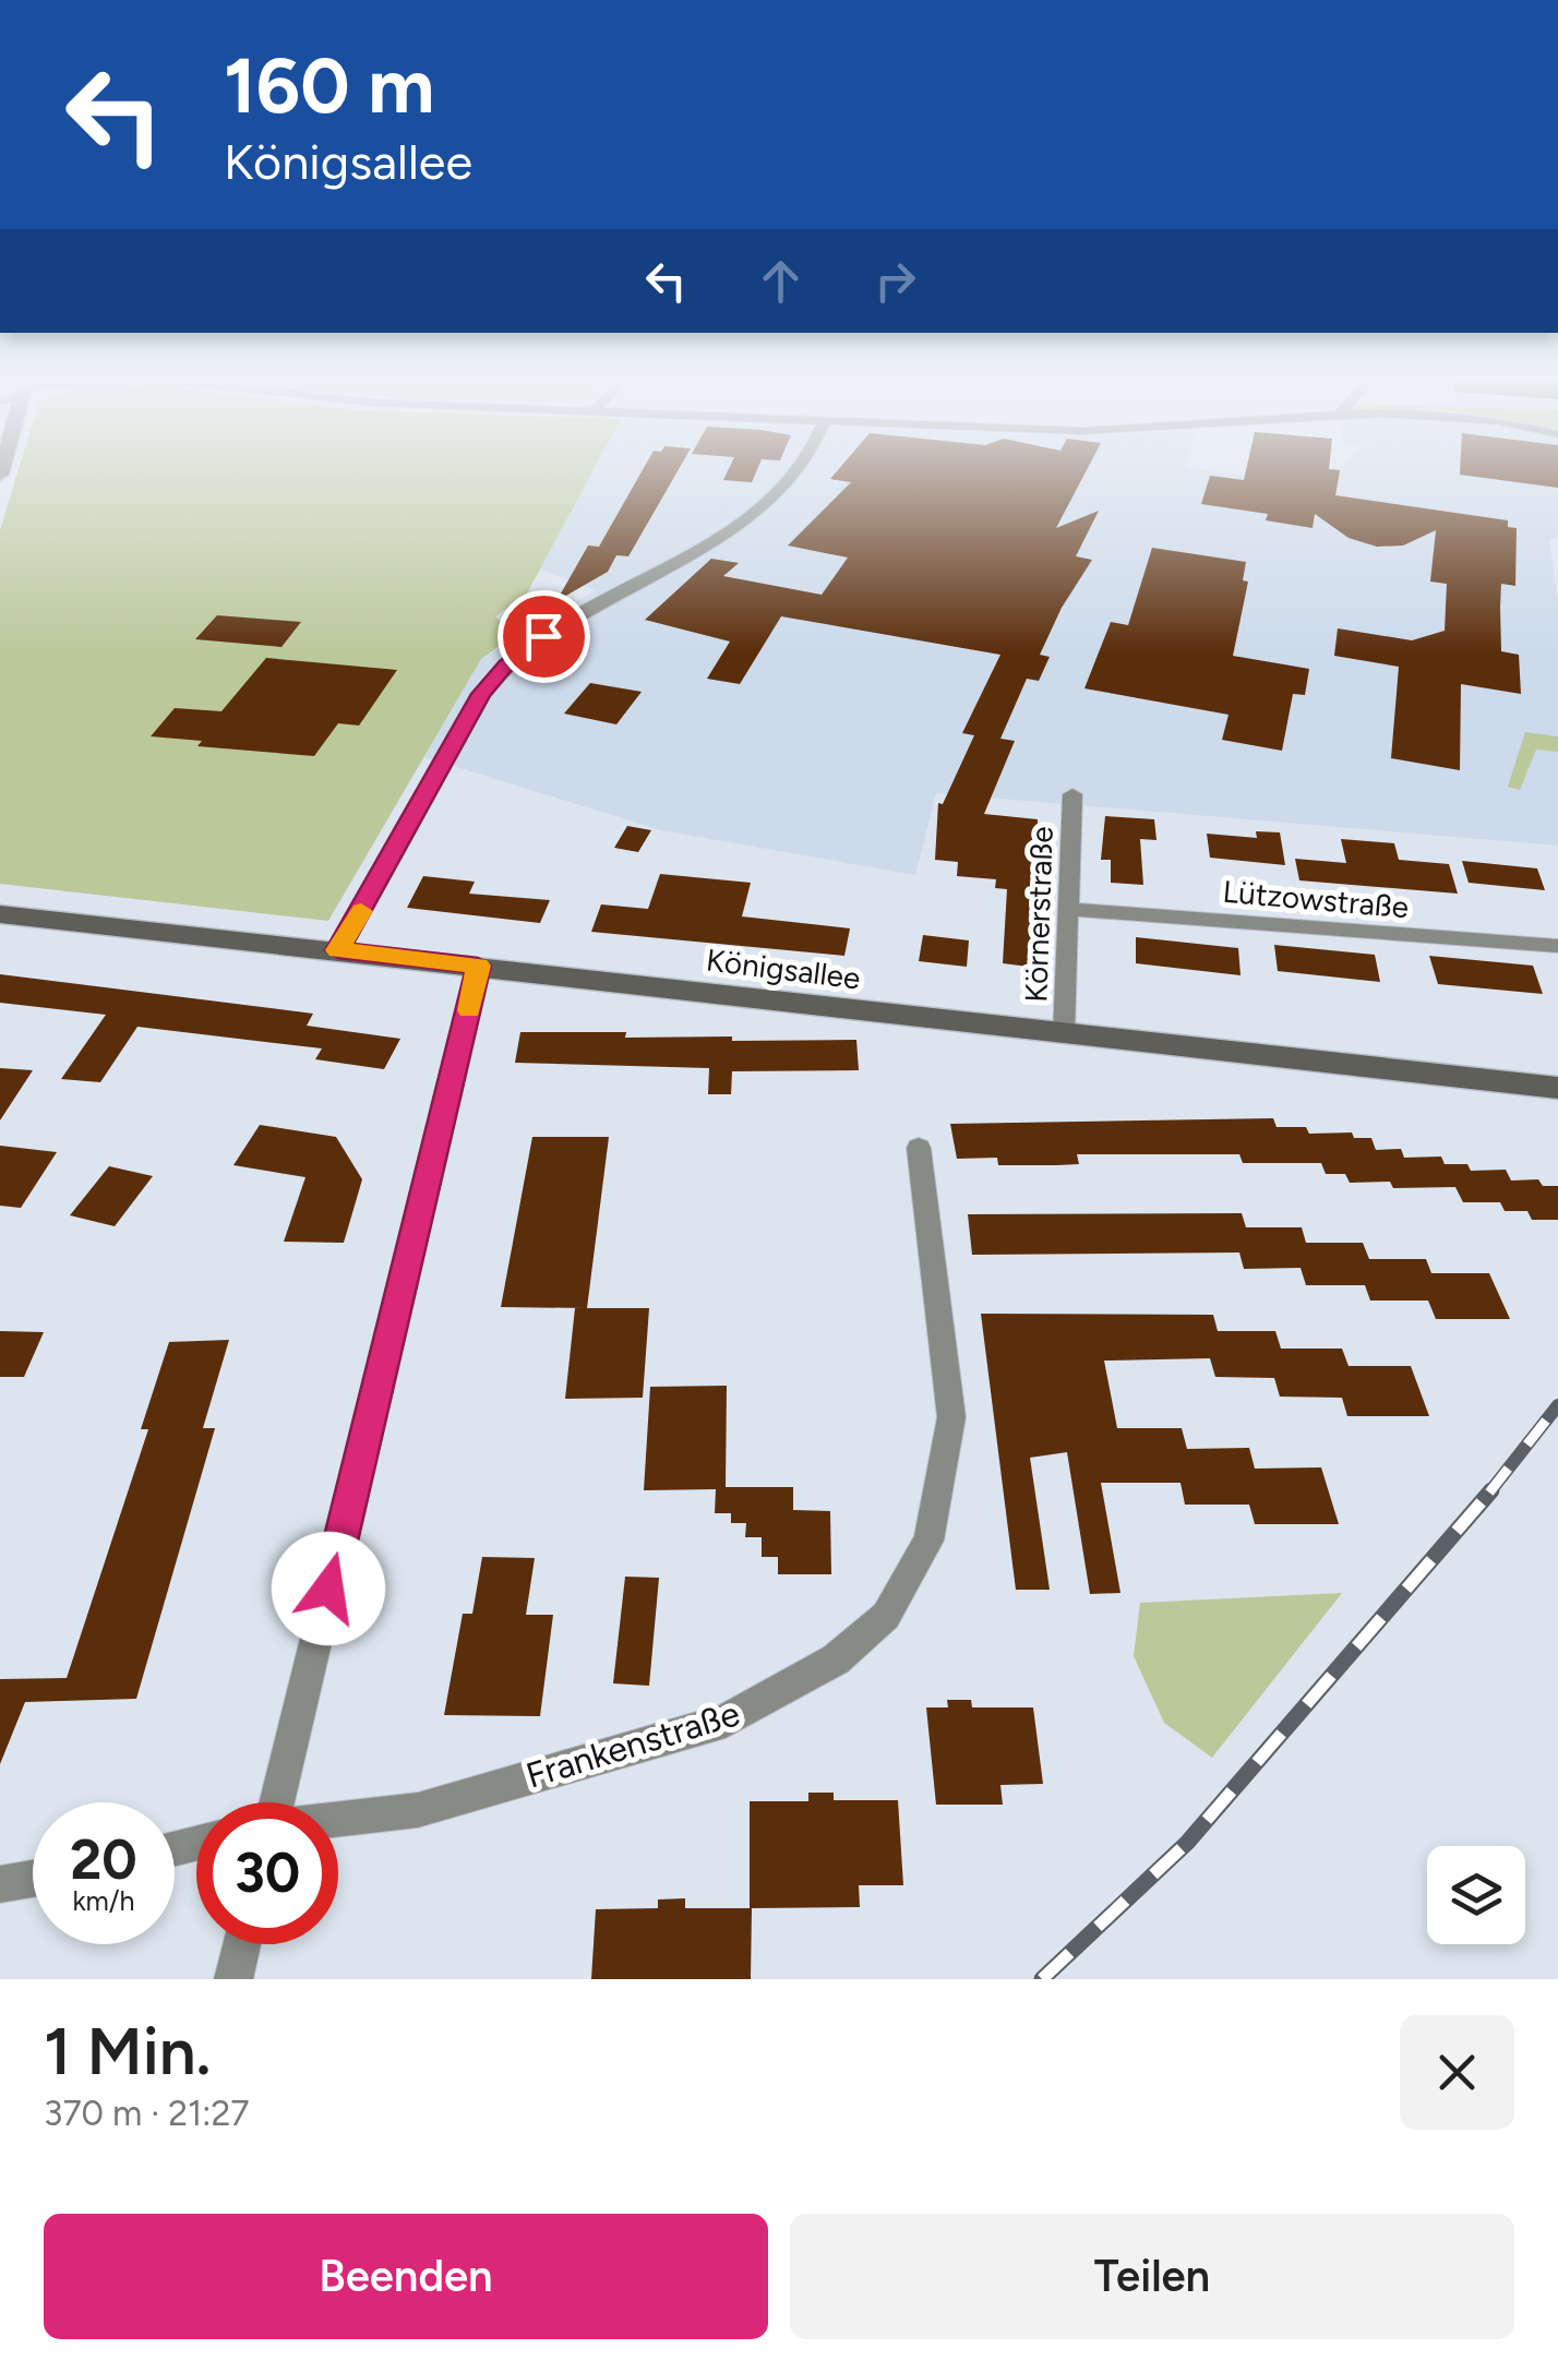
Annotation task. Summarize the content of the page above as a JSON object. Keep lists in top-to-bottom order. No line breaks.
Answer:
{"streets":{"main road":["Königsallee"],"street":["Lützowstraße","Körnerstraße","Frankenstraße"]},"crossings":[["Lützowstraße","Körnerstraße"],["Körnerstraße","Königsallee"]],"page":{"turn":["160 m","Königsallee"],"speed":"20 km/h","limit":"30","heading":["1 Min.","370 m · 21:27"],"buttons":["Beenden","Teilen"]}}
